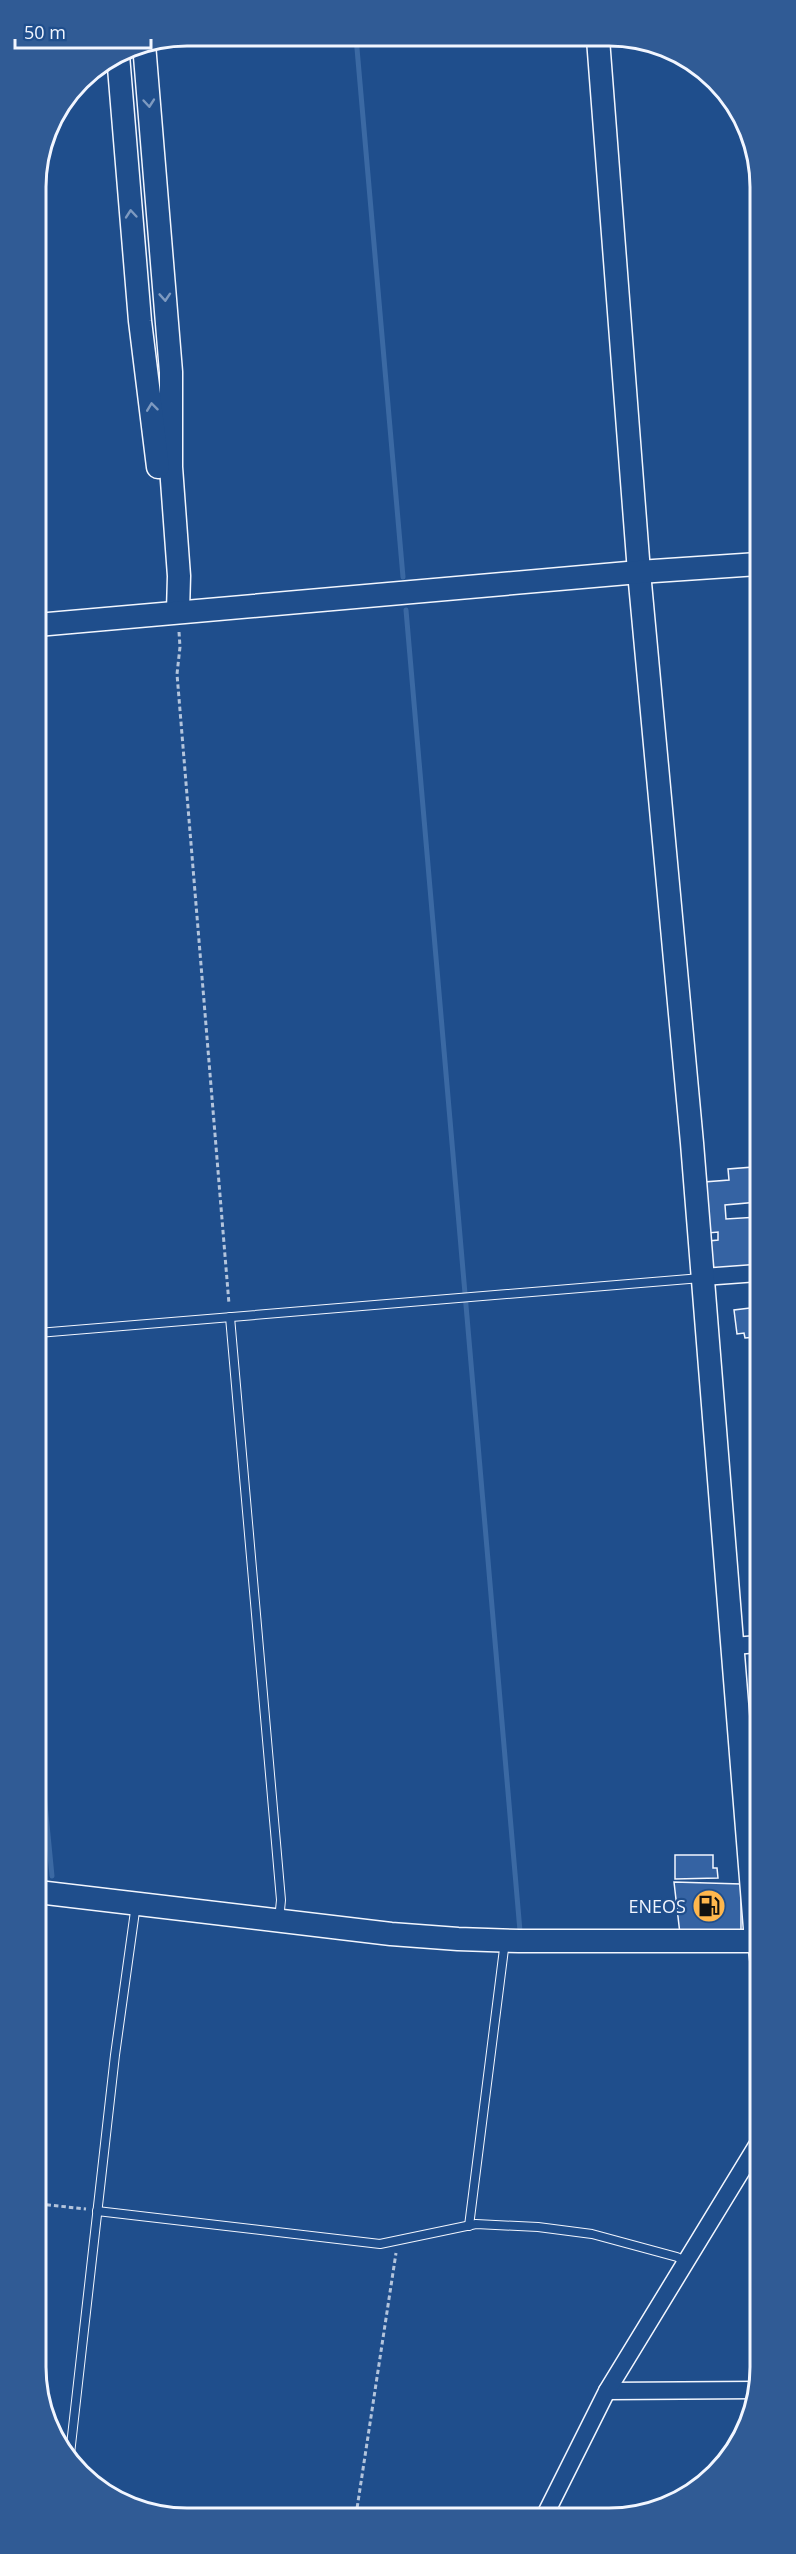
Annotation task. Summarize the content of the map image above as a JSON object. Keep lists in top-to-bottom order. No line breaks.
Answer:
{"places":{"fuel station":["ENEOS"]},"scale_bar":"50 m"}
